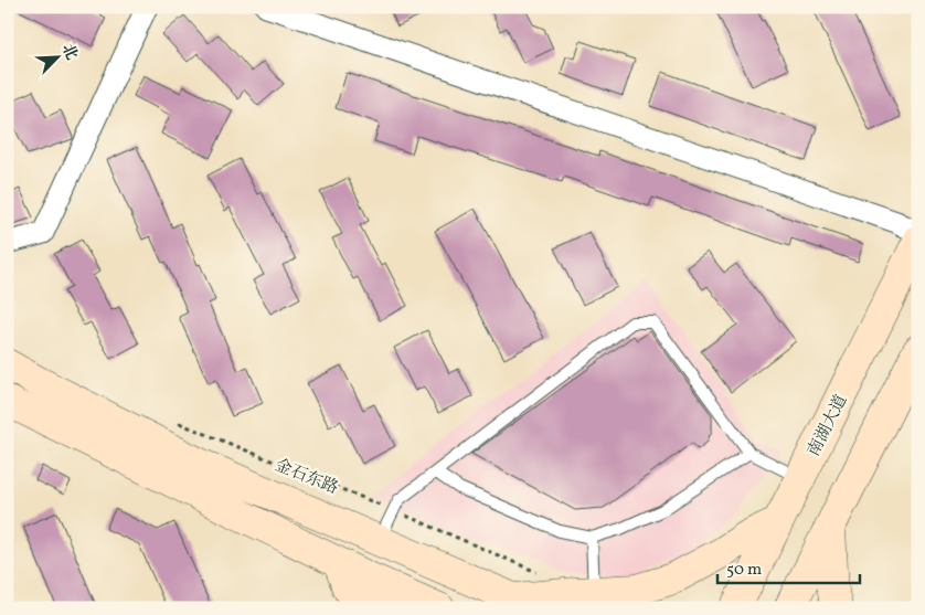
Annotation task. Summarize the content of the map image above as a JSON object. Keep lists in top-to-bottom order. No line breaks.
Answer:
{"streets":{"main road":["南湖大道","金石东路"]},"scale_bar":"50 m","north":"top right"}
